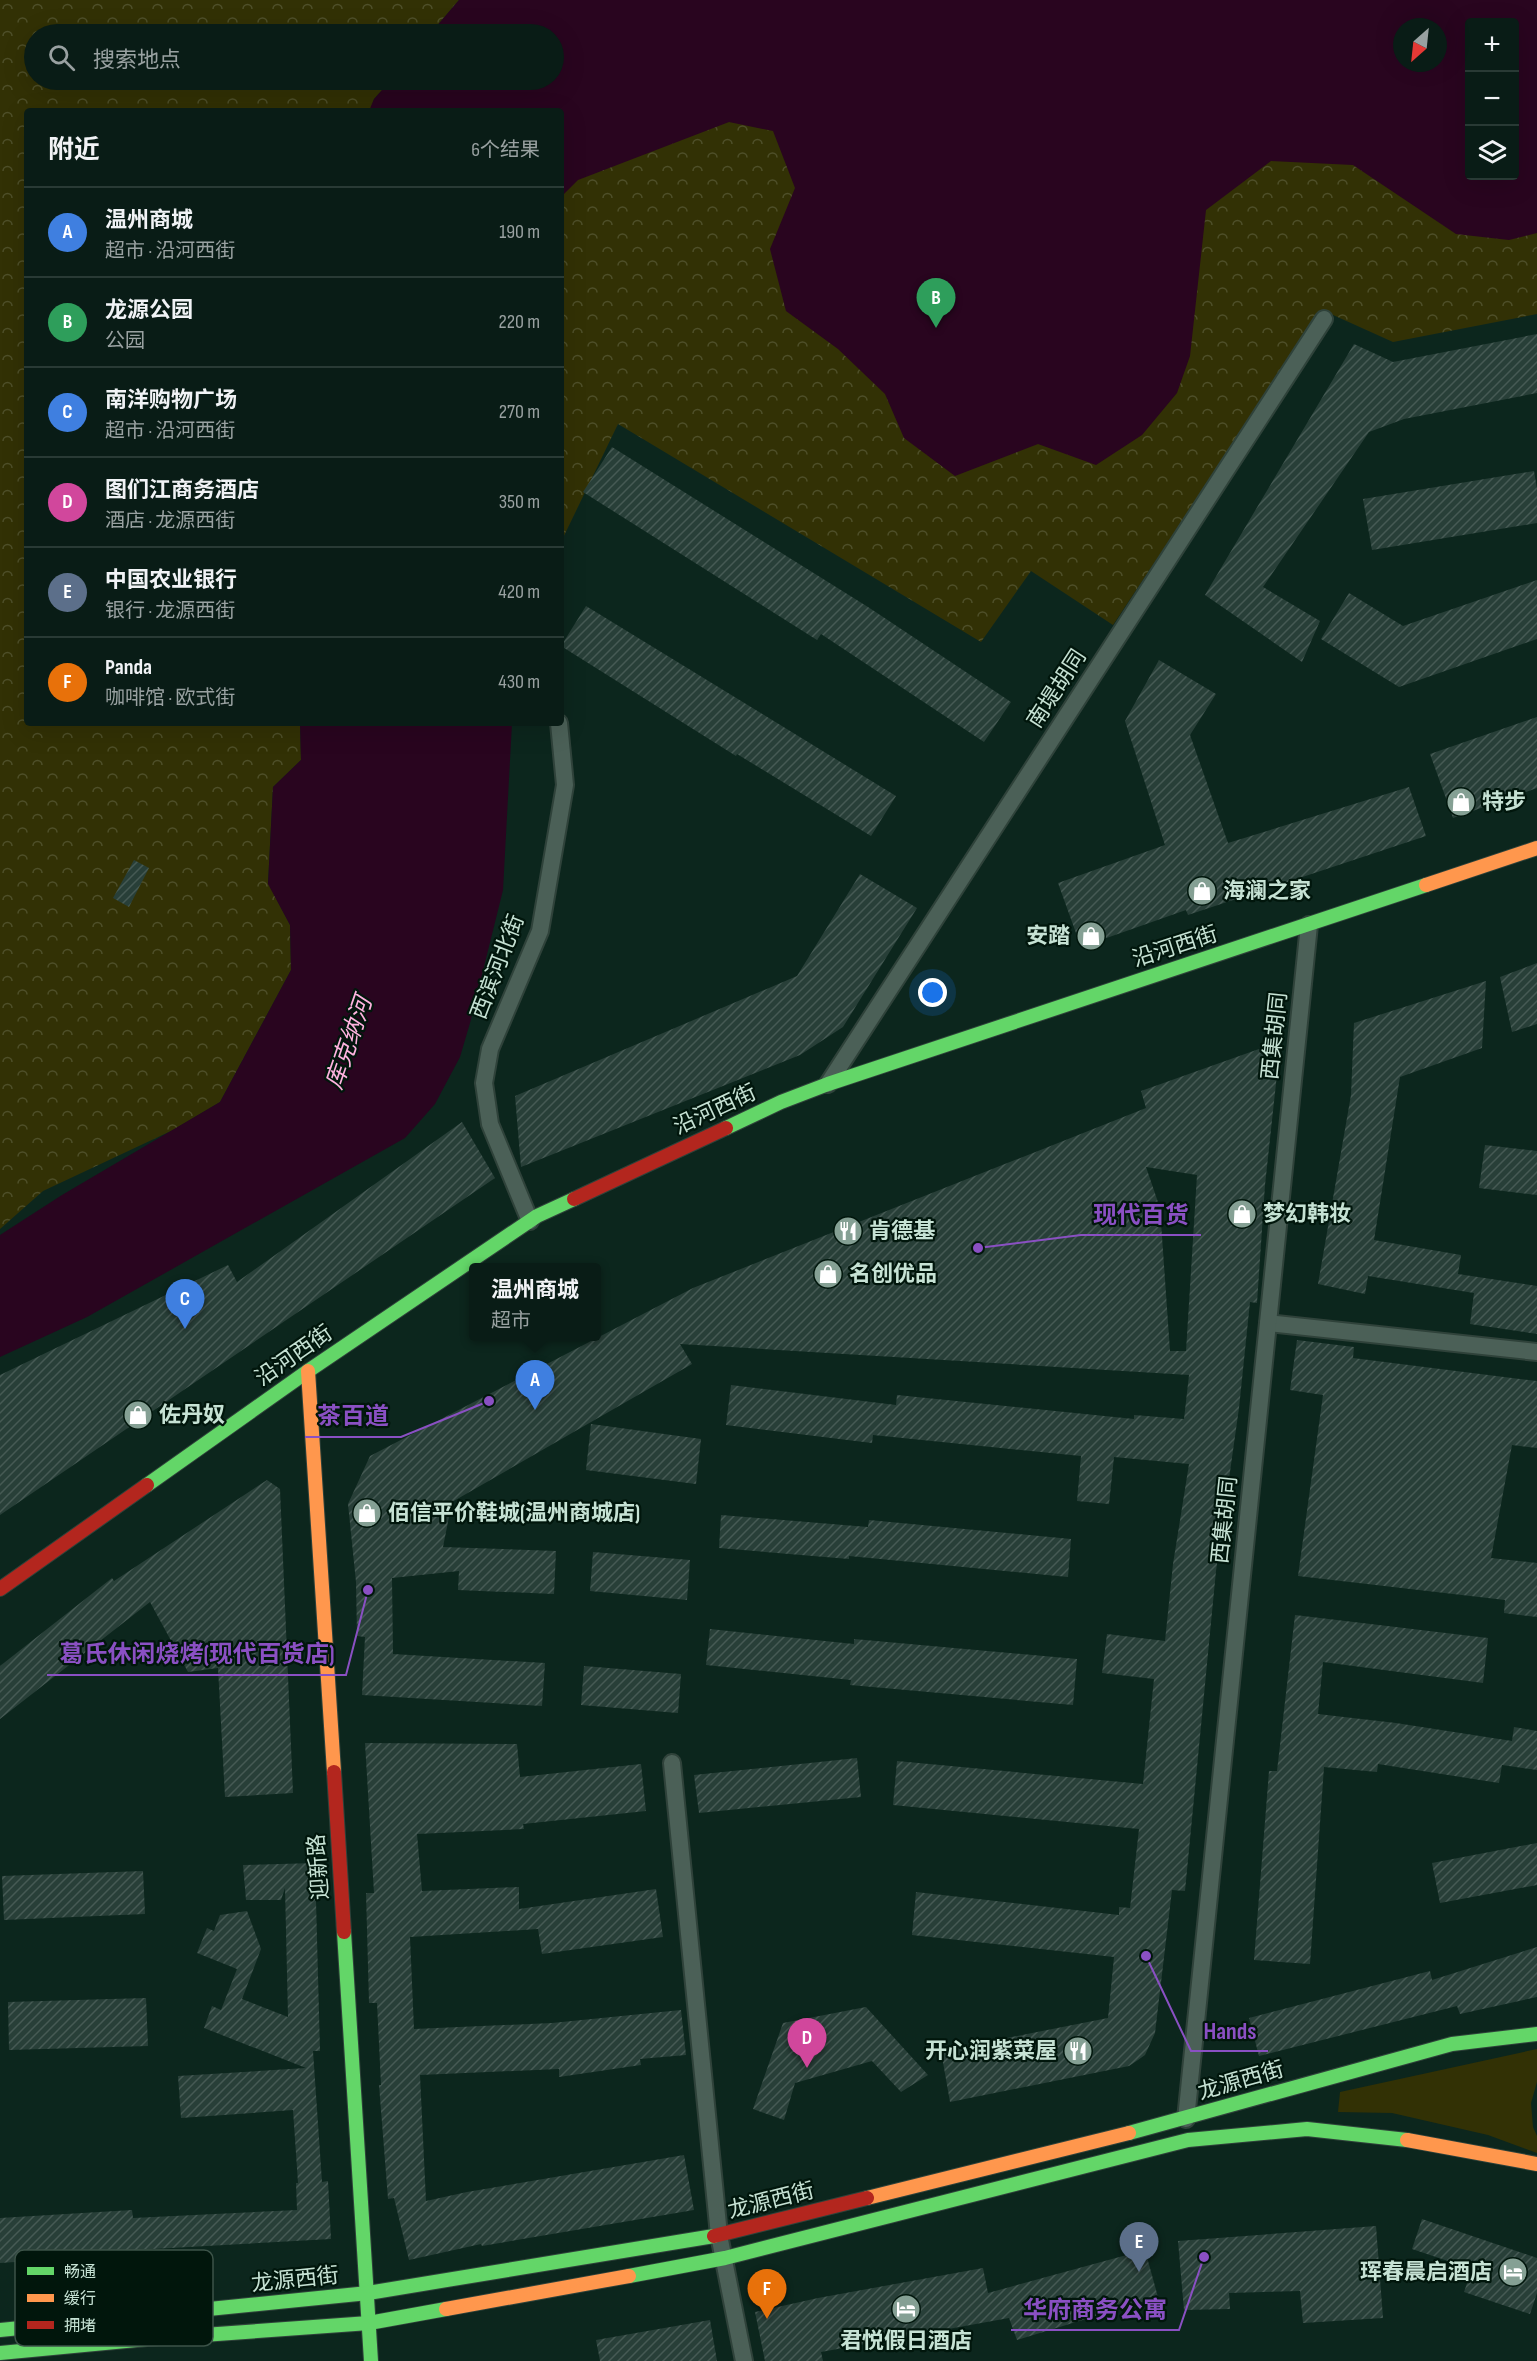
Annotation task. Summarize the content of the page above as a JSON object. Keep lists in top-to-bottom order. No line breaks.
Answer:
{"streets":{"main road":["沿河西街","迎新路","龙源西街"],"street":["南堤胡同","西滨河北街","西集胡同"]},"crossings":[["南堤胡同","沿河西街"],["沿河西街","西滨河北街"],["沿河西街","西集胡同"],["沿河西街","迎新路"],["西集胡同","龙源西街"],["迎新路","龙源西街"]],"water":["库克纳河"],"places":{"shop":["特步","海澜之家","安踏","梦幻韩妆","名创优品","佐丹奴","佰信平价鞋城(温州商城店)"],"restaurant":["肯德基","开心润紫菜屋"],"other":["现代百货","茶百道","葛氏休闲烧烤(现代百货店)","Hands","华府商务公寓"],"hotel":["珲春晨启酒店","君悦假日酒店"]},"legend":["畅通","缓行","拥堵"],"north":"bottom left","page":{"map_buttons":["+","−"],"search":"搜索地点","heading":["附近","6个结果"],"list":[{"mark":"A","name":"温州商城","note":"超市 · 沿河西街","value":"190 m"},{"mark":"B","name":"龙源公园","note":"公园","value":"220 m"},{"mark":"C","name":"南洋购物广场","note":"超市 · 沿河西街","value":"270 m"},{"mark":"D","name":"图们江商务酒店","note":"酒店 · 龙源西街","value":"350 m"},{"mark":"E","name":"中国农业银行","note":"银行 · 龙源西街","value":"420 m"},{"mark":"F","name":"Panda","note":"咖啡馆 · 欧式街","value":"430 m"}],"pins":["B","C","A","D","E","F"],"popup":["温州商城","超市"]}}
